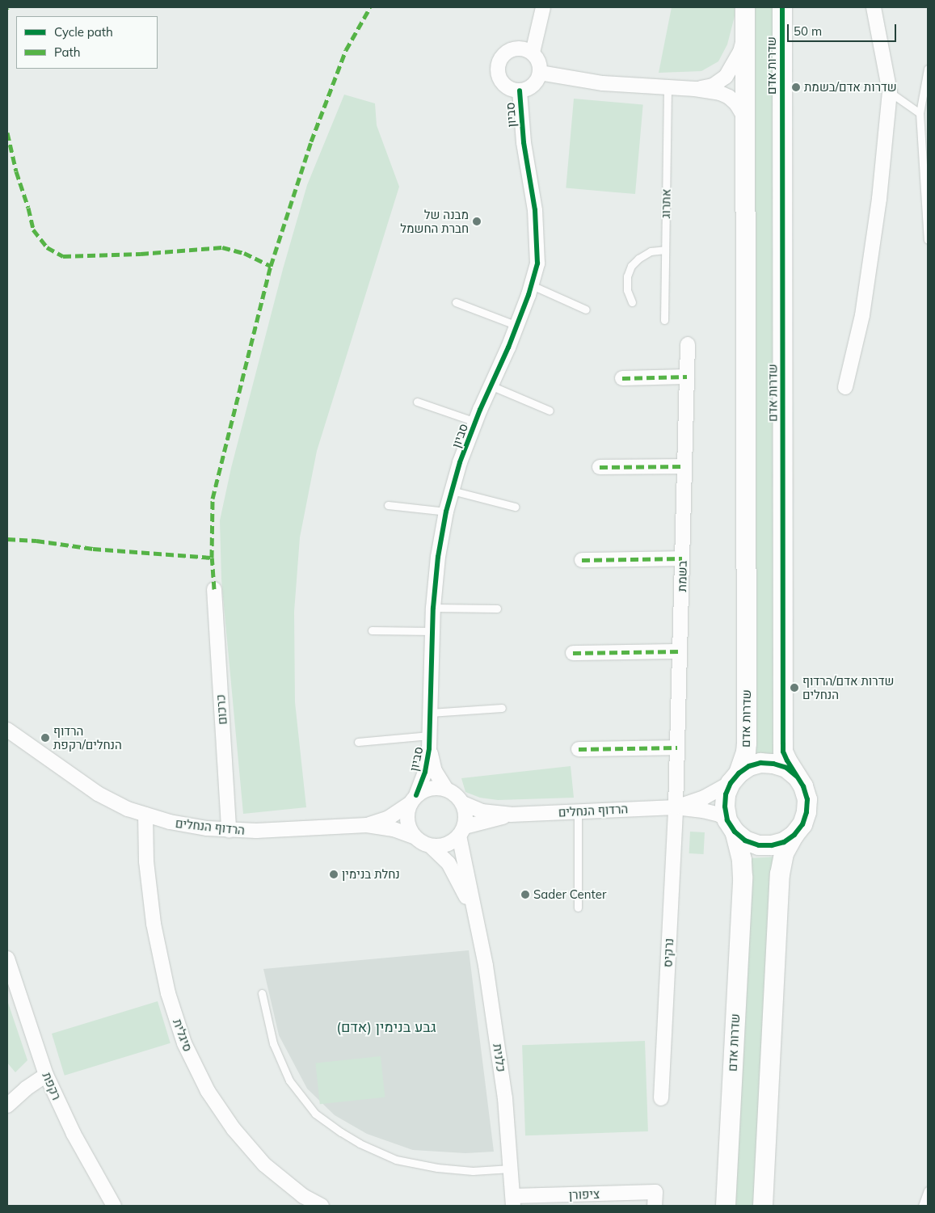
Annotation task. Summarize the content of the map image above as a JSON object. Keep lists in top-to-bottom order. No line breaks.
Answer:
{"streets":{"street":["שדרות אדם","סביון","בשמת","כרכום","הרדוף הנחלים","נרקיס","סיגלית","כלנית","רקפת","ציפורן"],"lane":["אתרוג"]},"crossings":[["שדרות אדם","הרדוף הנחלים"],["סביון","הרדוף הנחלים"],["סביון","כלנית"],["בשמת","הרדוף הנחלים"],["בשמת","נרקיס"],["כרכום","הרדוף הנחלים"],["הרדוף הנחלים","נרקיס"],["הרדוף הנחלים","סיגלית"],["הרדוף הנחלים","כלנית"],["כלנית","ציפורן"]],"districts":["גבע בנימין (אדם)"],"places":["שדרות אדם/בשמת","מבנה של חברת החשמל","שדרות אדם/הרדוף הנחלים","הרדוף הנחלים/רקפת","נחלת בנימין","Sader Center"],"legend":["Cycle path","Path"],"scale_bar":"50 m"}
